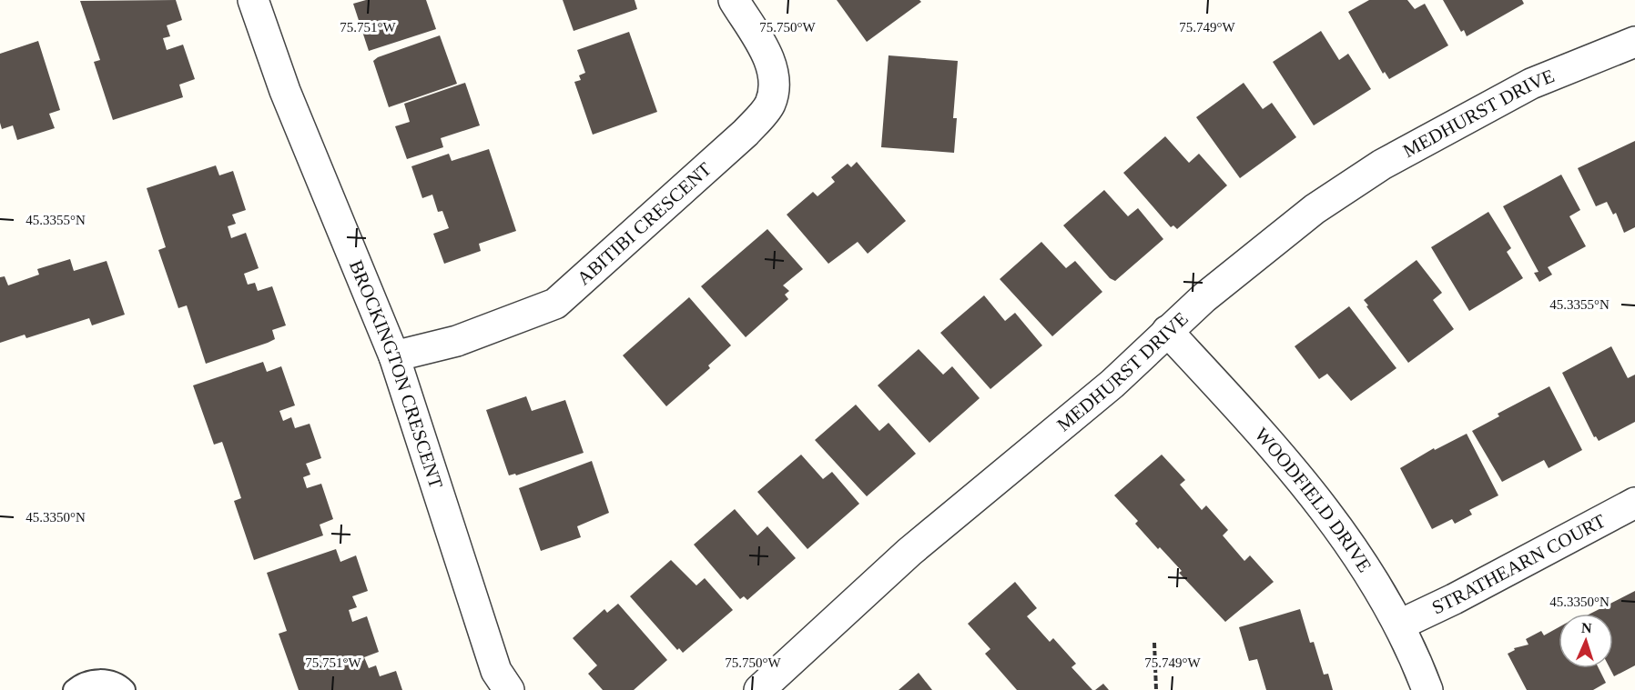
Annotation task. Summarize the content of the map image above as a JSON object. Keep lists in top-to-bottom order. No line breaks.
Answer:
{"streets":{"street":["MEDHURST DRIVE","ABITIBI CRESCENT","BROCKINGTON CRESCENT","WOODFIELD DRIVE","STRATHEARN COURT"]},"crossings":[["MEDHURST DRIVE","WOODFIELD DRIVE"],["ABITIBI CRESCENT","BROCKINGTON CRESCENT"],["WOODFIELD DRIVE","STRATHEARN COURT"]],"north":"top","coordinates":["75.751°W","75.750°W","75.749°W","45.3355°N","45.3350°N"]}
